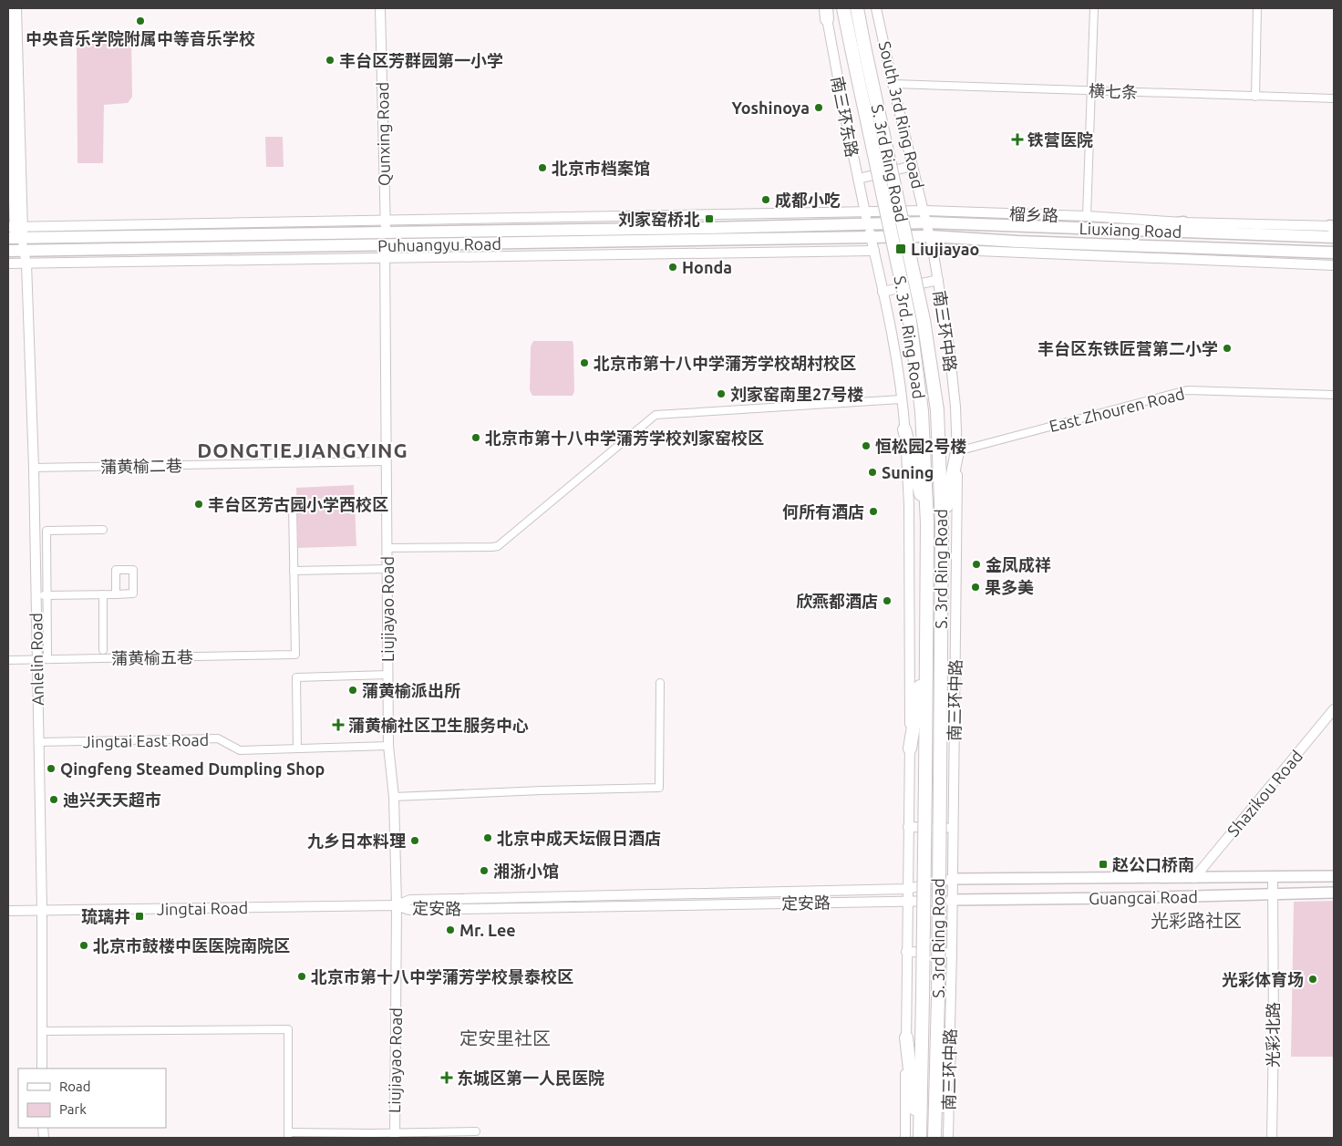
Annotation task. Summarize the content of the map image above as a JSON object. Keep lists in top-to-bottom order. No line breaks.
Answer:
{"streets":{"highway":["S. 3rd Ring Road","S. 3rd. Ring Road"],"main road":["Liuxiang Road","Puhuangyu Road","Guangcai Road"],"street":["横七条","South 3rd Ring Road","南三环东路","Qunxing Road","榴乡路","南三环中路","East Zhouren Road","蒲黄榆二巷","Liujiayao Road","蒲黄榆五巷","Anlelin Road","Jingtai East Road","Shazikou Road","定安路","Jingtai Road","光彩北路"]},"crossings":[["横七条","South 3rd Ring Road"],["South 3rd Ring Road","榴乡路"],["South 3rd Ring Road","Liuxiang Road"],["South 3rd Ring Road","南三环中路"],["南三环东路","榴乡路"],["南三环东路","Liuxiang Road"],["南三环东路","Puhuangyu Road"],["Qunxing Road","榴乡路"],["Qunxing Road","Puhuangyu Road"],["Qunxing Road","Liujiayao Road"],["S. 3rd Ring Road","S. 3rd. Ring Road"],["榴乡路","Liuxiang Road"],["榴乡路","Puhuangyu Road"],["榴乡路","Anlelin Road"],["Liuxiang Road","Puhuangyu Road"],["Liuxiang Road","南三环中路"],["Puhuangyu Road","Liujiayao Road"],["Puhuangyu Road","Anlelin Road"],["南三环中路","East Zhouren Road"],["南三环中路","Guangcai Road"],["南三环中路","定安路"],["蒲黄榆二巷","Liujiayao Road"],["蒲黄榆二巷","Anlelin Road"],["Liujiayao Road","Jingtai East Road"],["Liujiayao Road","定安路"],["Liujiayao Road","Jingtai Road"],["蒲黄榆五巷","Anlelin Road"],["Anlelin Road","Jingtai East Road"],["Anlelin Road","Jingtai Road"],["Shazikou Road","Guangcai Road"],["Guangcai Road","定安路"],["Guangcai Road","光彩北路"],["定安路","Jingtai Road"]],"districts":["DONGTIEJIANGYING","光彩路社区","定安里社区"],"places":{"other":["中央音乐学院附属中等音乐学校","丰台区芳群园第一小学","Yoshinoya","北京市档案馆","成都小吃","Honda","丰台区东铁匠营第二小学","北京市第十八中学蒲芳学校胡村校区","刘家窑南里27号楼","北京市第十八中学蒲芳学校刘家窑校区","恒松园2号楼","Suning","丰台区芳古园小学西校区","何所有酒店","金凤成祥","果多美","欣燕都酒店","蒲黄榆派出所","Qingfeng Steamed Dumpling Shop","迪兴天天超市","北京中成天坛假日酒店","九乡日本料理","湘浙小馆","Mr. Lee","北京市鼓楼中医医院南院区","北京市第十八中学蒲芳学校景泰校区","光彩体育场"],"health":["铁营医院","蒲黄榆社区卫生服务中心","东城区第一人民医院"],"transit":["刘家窑桥北","Liujiayao","赵公口桥南","琉璃井"]},"legend":["Road","Park"]}
